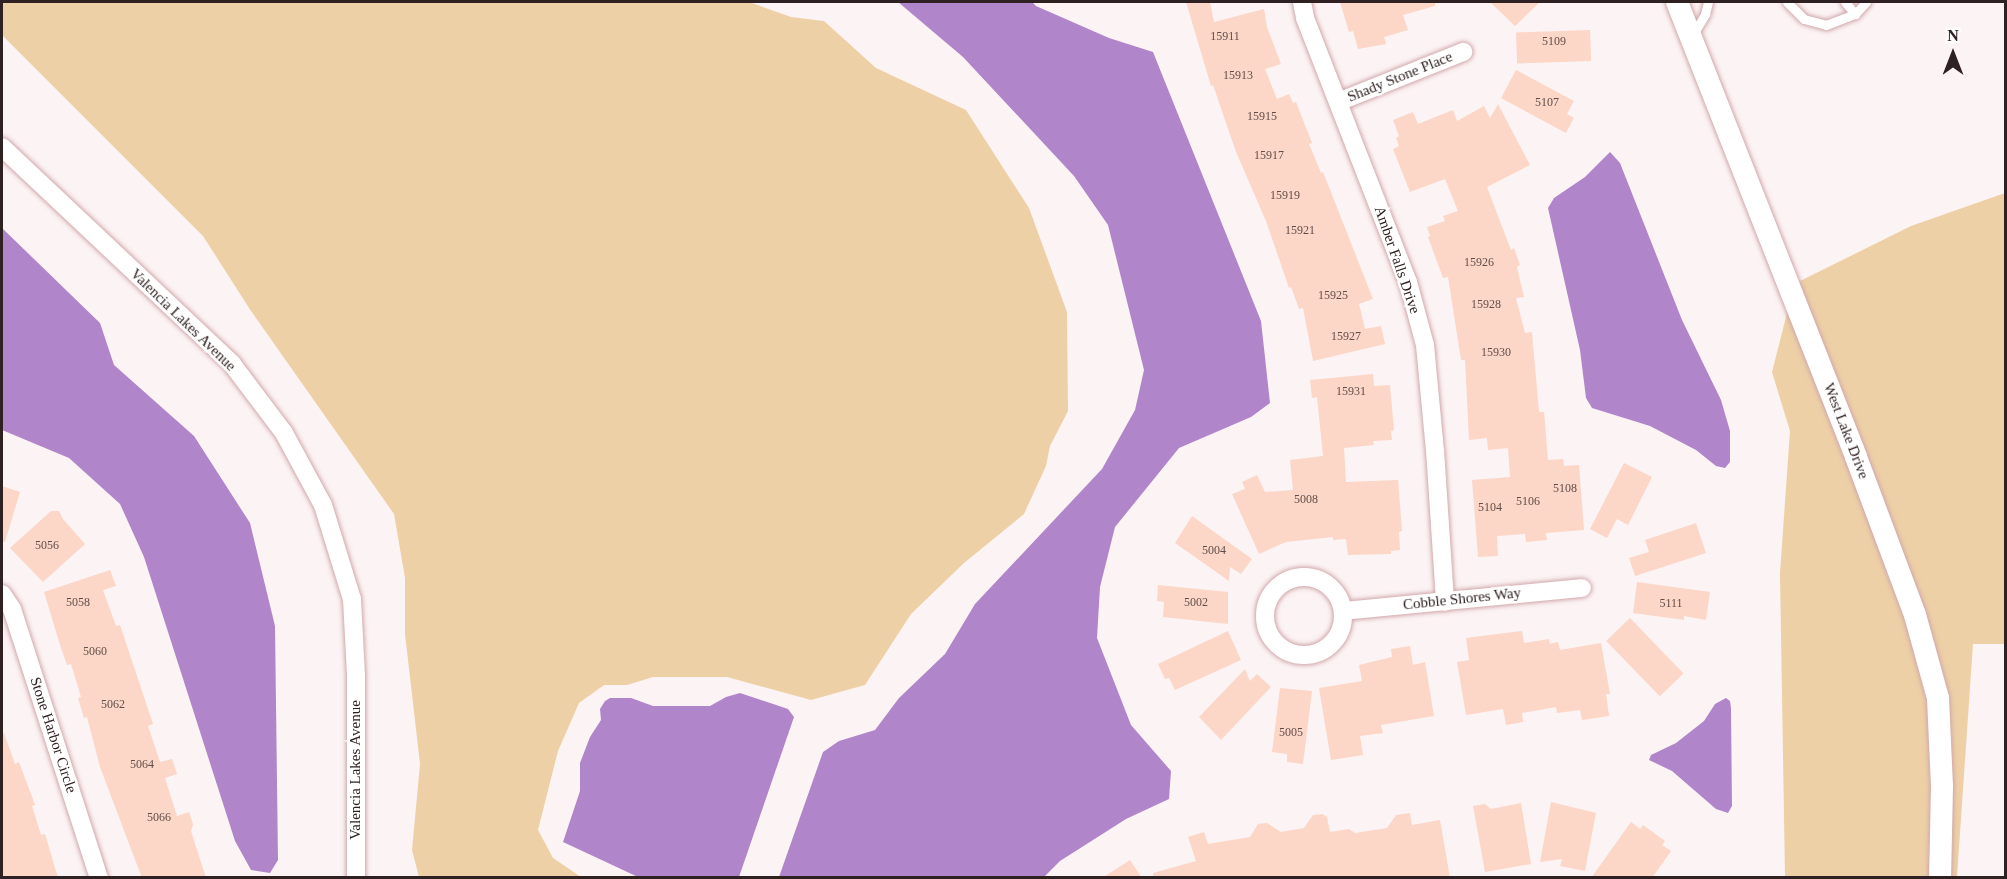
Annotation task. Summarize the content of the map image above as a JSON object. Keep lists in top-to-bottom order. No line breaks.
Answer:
{"streets":{"street":["Shady Stone Place","Amber Falls Drive","Valencia Lakes Avenue","West Lake Drive","Cobble Shores Way","Stone Harbor Circle"]},"crossings":[["Shady Stone Place","Amber Falls Drive"],["Amber Falls Drive","Cobble Shores Way"]],"house_numbers":["15911","5109","15913","5107","15915","15917","15919","15921","15926","15925","15928","15927","15930","15931","5108","5008","5106","5104","5056","5004","5058","5002","5111","5060","5062","5005","5064","5066"],"north":"top"}
